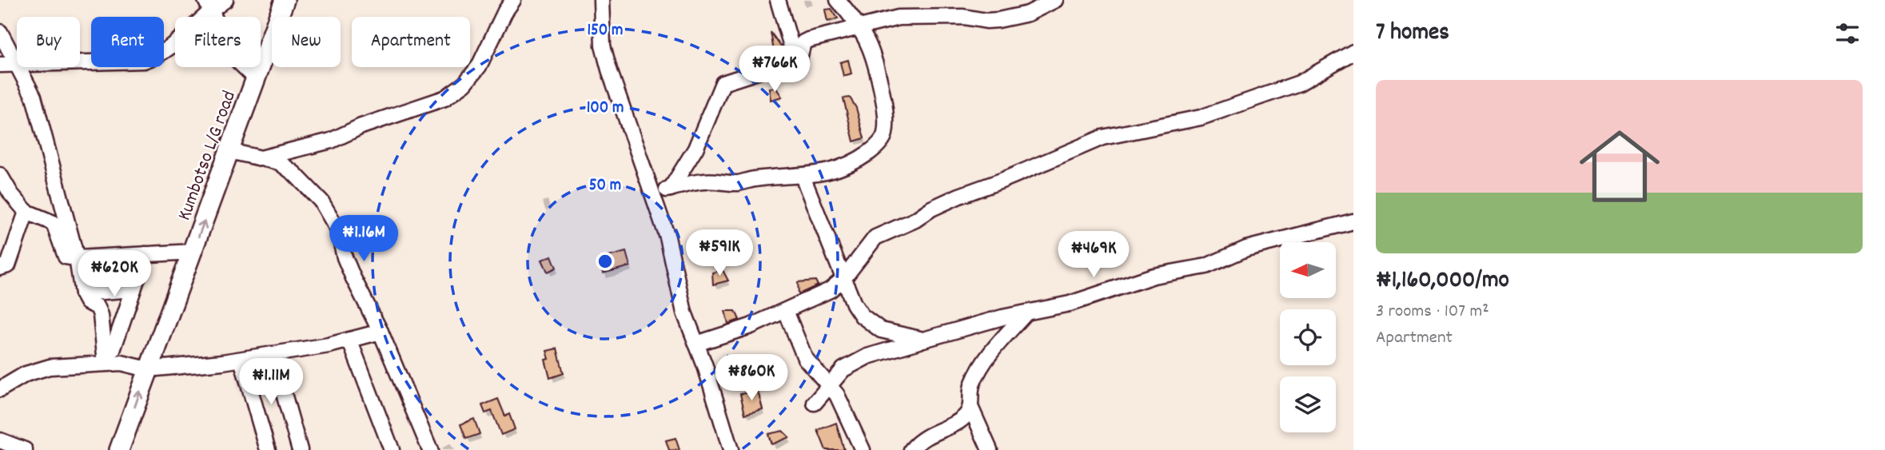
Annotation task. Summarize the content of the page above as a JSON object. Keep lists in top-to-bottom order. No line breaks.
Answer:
{"streets":{"main road":["Kumbotso L/G road"]},"one_way":["Kumbotso L/G road"],"north":"left","page":{"heading":"7 homes","chip":["Buy","Rent","Filters","New","Apartment"],"price":["₦766K","₦1.16M","₦591K","₦469K","₦620K","₦860K","₦1.11M"],"list":[{"name":"₦1,160,000/mo","note":"3 rooms · 107 m² · Apartment"}]},"rings":["150 m","100 m","50 m"]}
